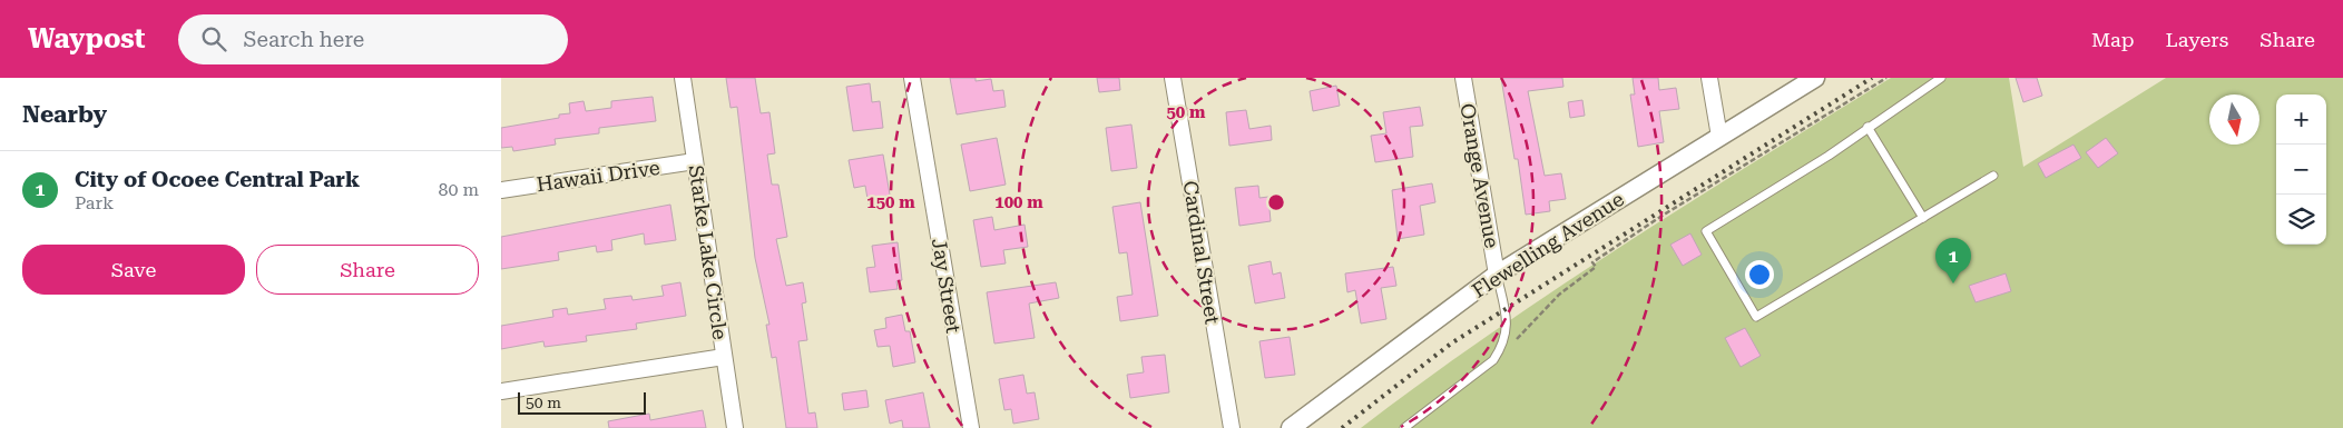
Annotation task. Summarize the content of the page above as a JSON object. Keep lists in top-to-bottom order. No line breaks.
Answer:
{"streets":{"street":["Hawaii Drive","Orange Avenue","Flewelling Avenue","Starke Lake Circle","Cardinal Street","Jay Street"]},"crossings":[["Hawaii Drive","Starke Lake Circle"],["Orange Avenue","Flewelling Avenue"]],"scale_bar":"50 m","north":"bottom","page":{"header":"Waypost","search":"Search here","nav":["Map","Layers","Share"],"heading":"Nearby","map_buttons":["+","−"],"list":[{"mark":"1","name":"City of Ocoee Central Park","note":"Park","value":"80 m"}],"buttons":["Save","Share"],"pins":"1","scale":"50 m"},"rings":["50 m","150 m","100 m"]}
